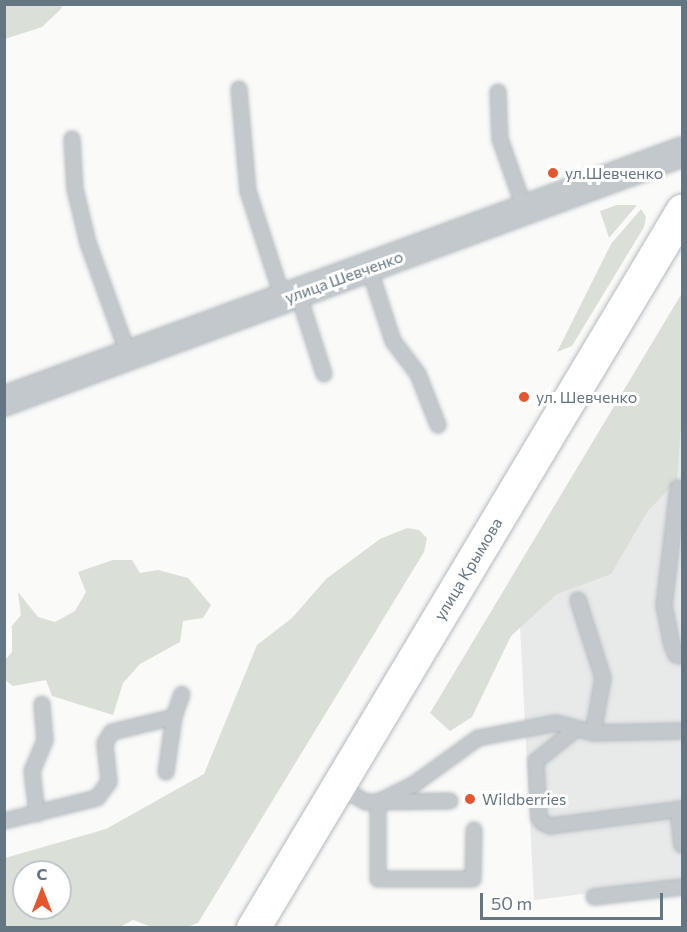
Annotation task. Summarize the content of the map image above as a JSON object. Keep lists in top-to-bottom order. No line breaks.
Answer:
{"streets":{"street":["улица Шевченко","улица Крымова"]},"places":["ул.Шевченко","ул. Шевченко","Wildberries"],"scale_bar":"50 m","north":"top"}
